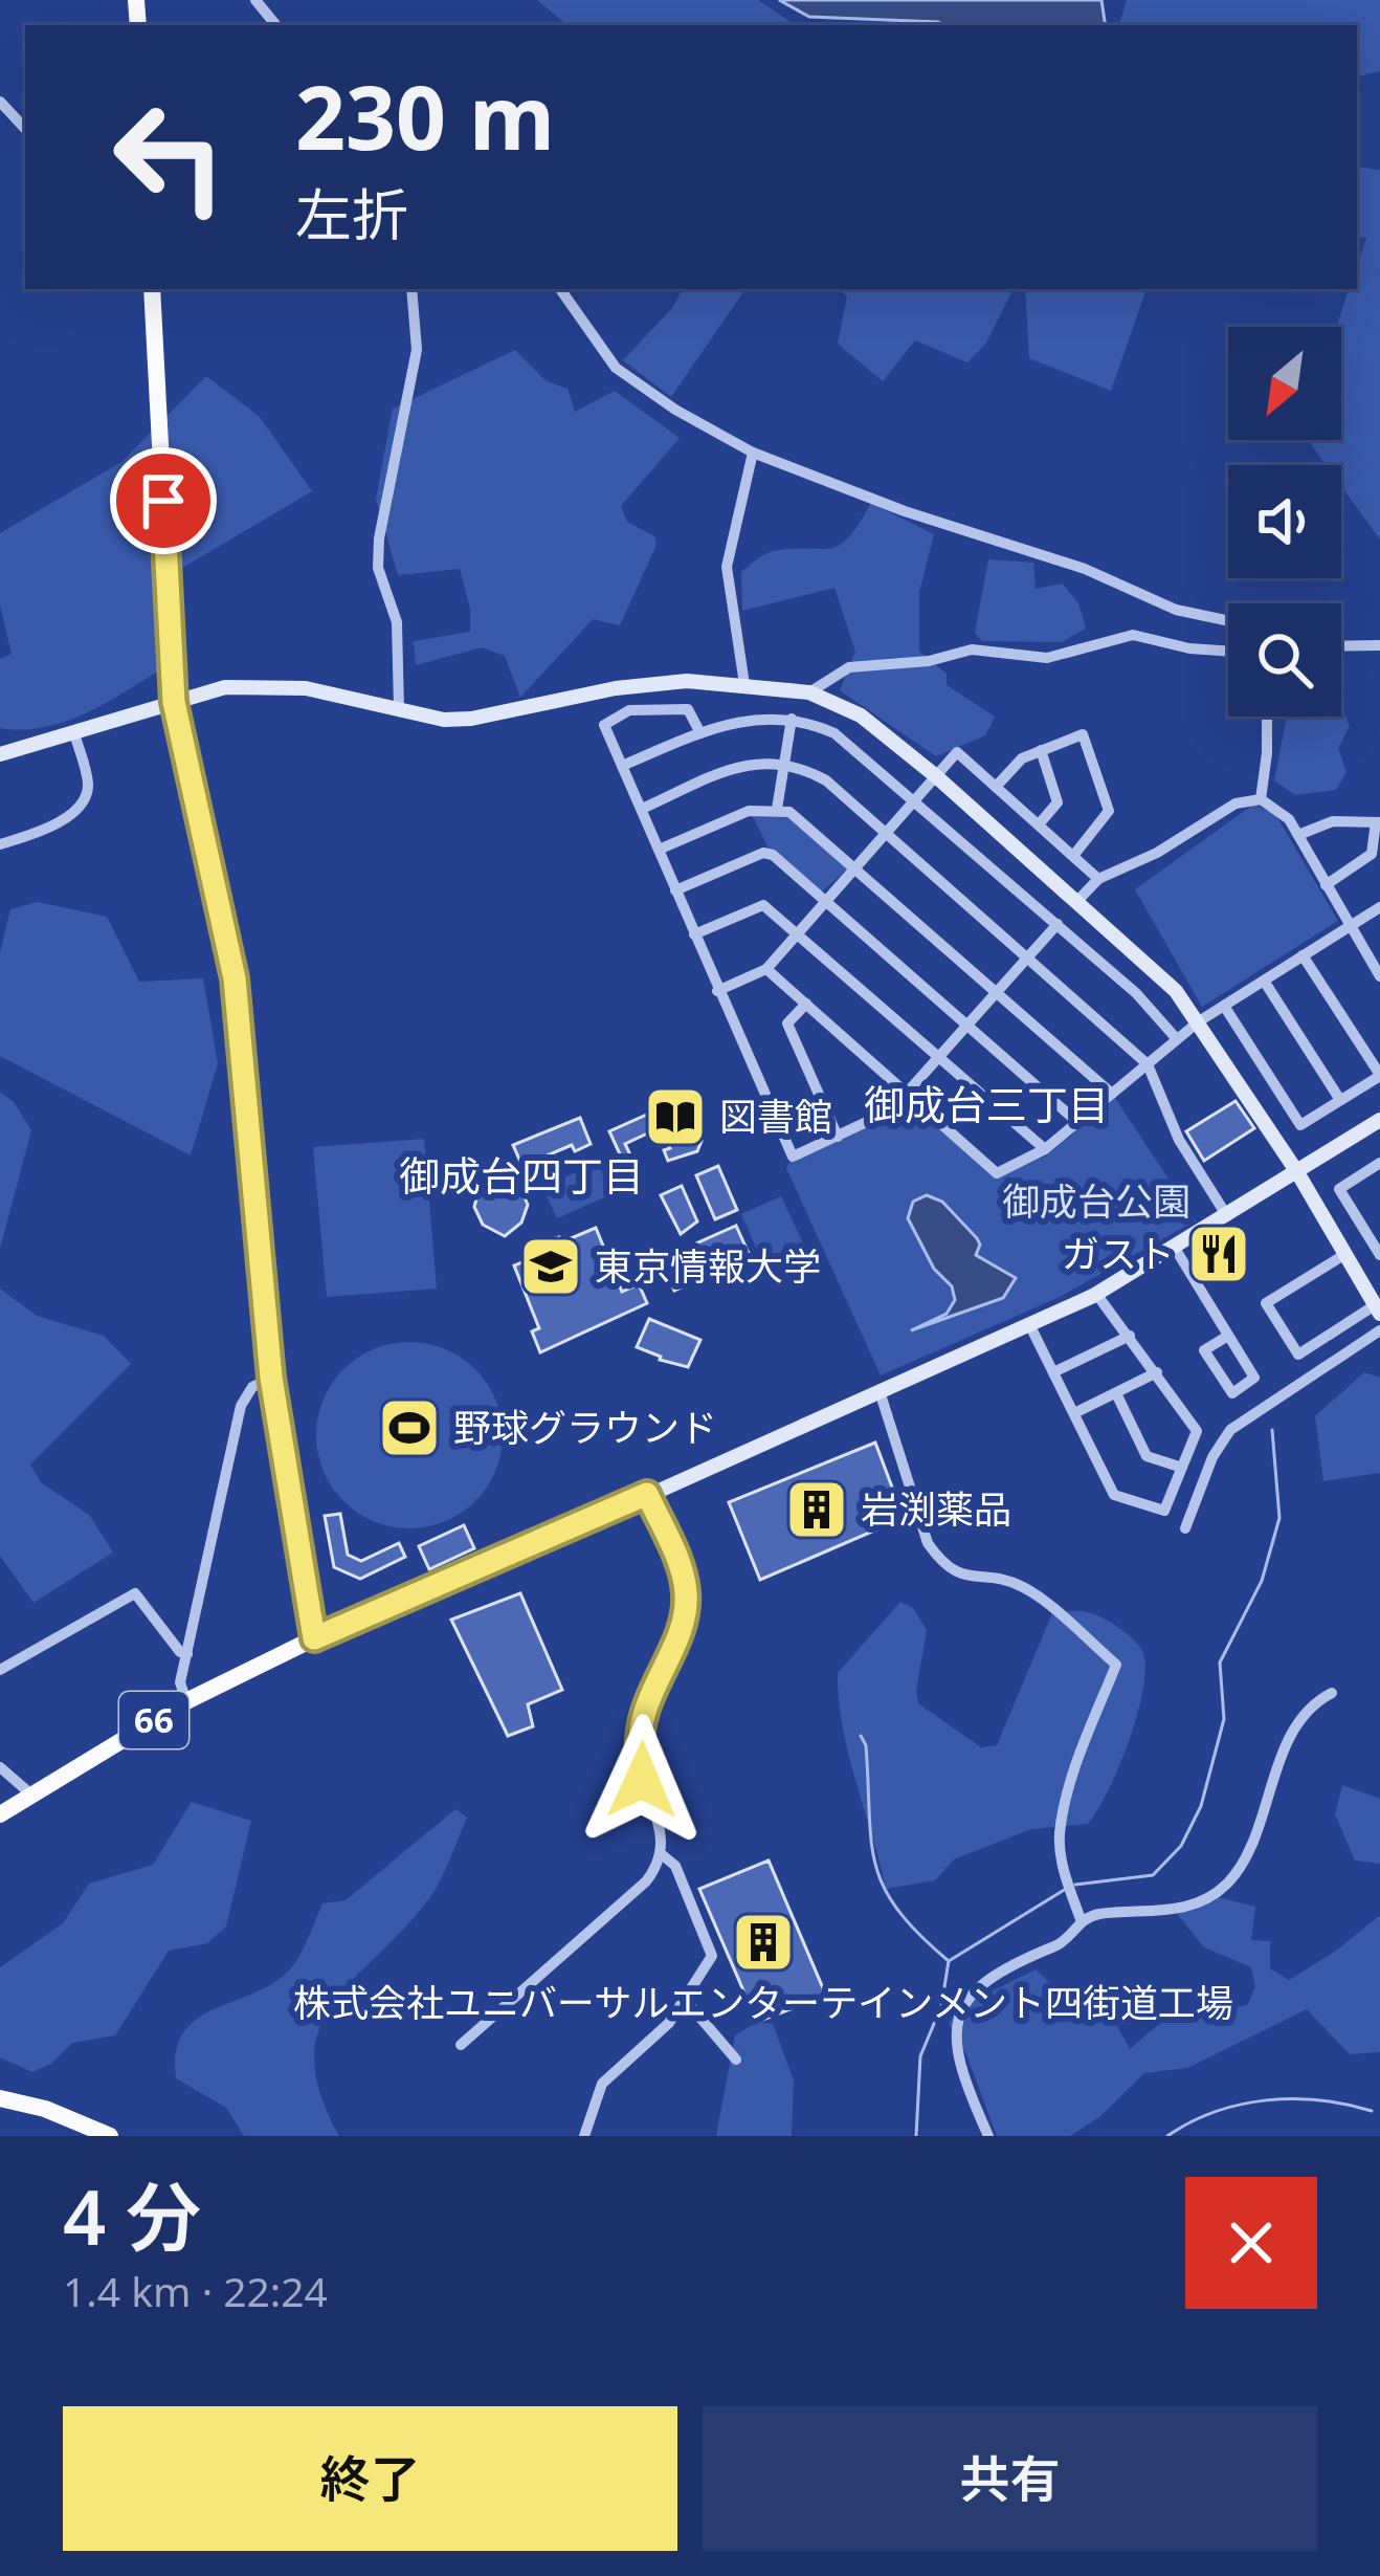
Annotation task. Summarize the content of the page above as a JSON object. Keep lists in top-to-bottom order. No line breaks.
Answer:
{"streets":{"main road":["66"]},"districts":["御成台三丁目","御成台四丁目"],"parks":["御成台公園"],"places":{"library":["図書館"],"restaurant":["ガスト"],"school or university":["東京情報大学"],"sports":["野球グラウンド"],"building":["岩渕薬品","株式会社ユニバーサルエンターテインメント四街道工場"]},"north":"bottom left","page":{"turn":["230 m","左折"],"heading":["4 分","1.4 km · 22:24"],"buttons":["終了","共有"]}}
